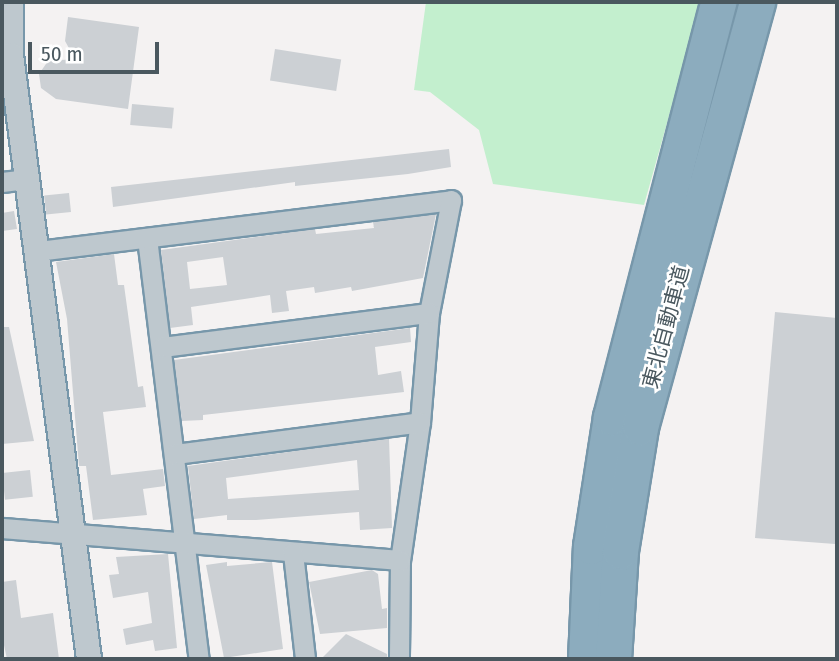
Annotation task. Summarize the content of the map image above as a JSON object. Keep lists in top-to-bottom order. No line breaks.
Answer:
{"streets":{"highway":["東北自動車道"]},"scale_bar":"50 m"}
